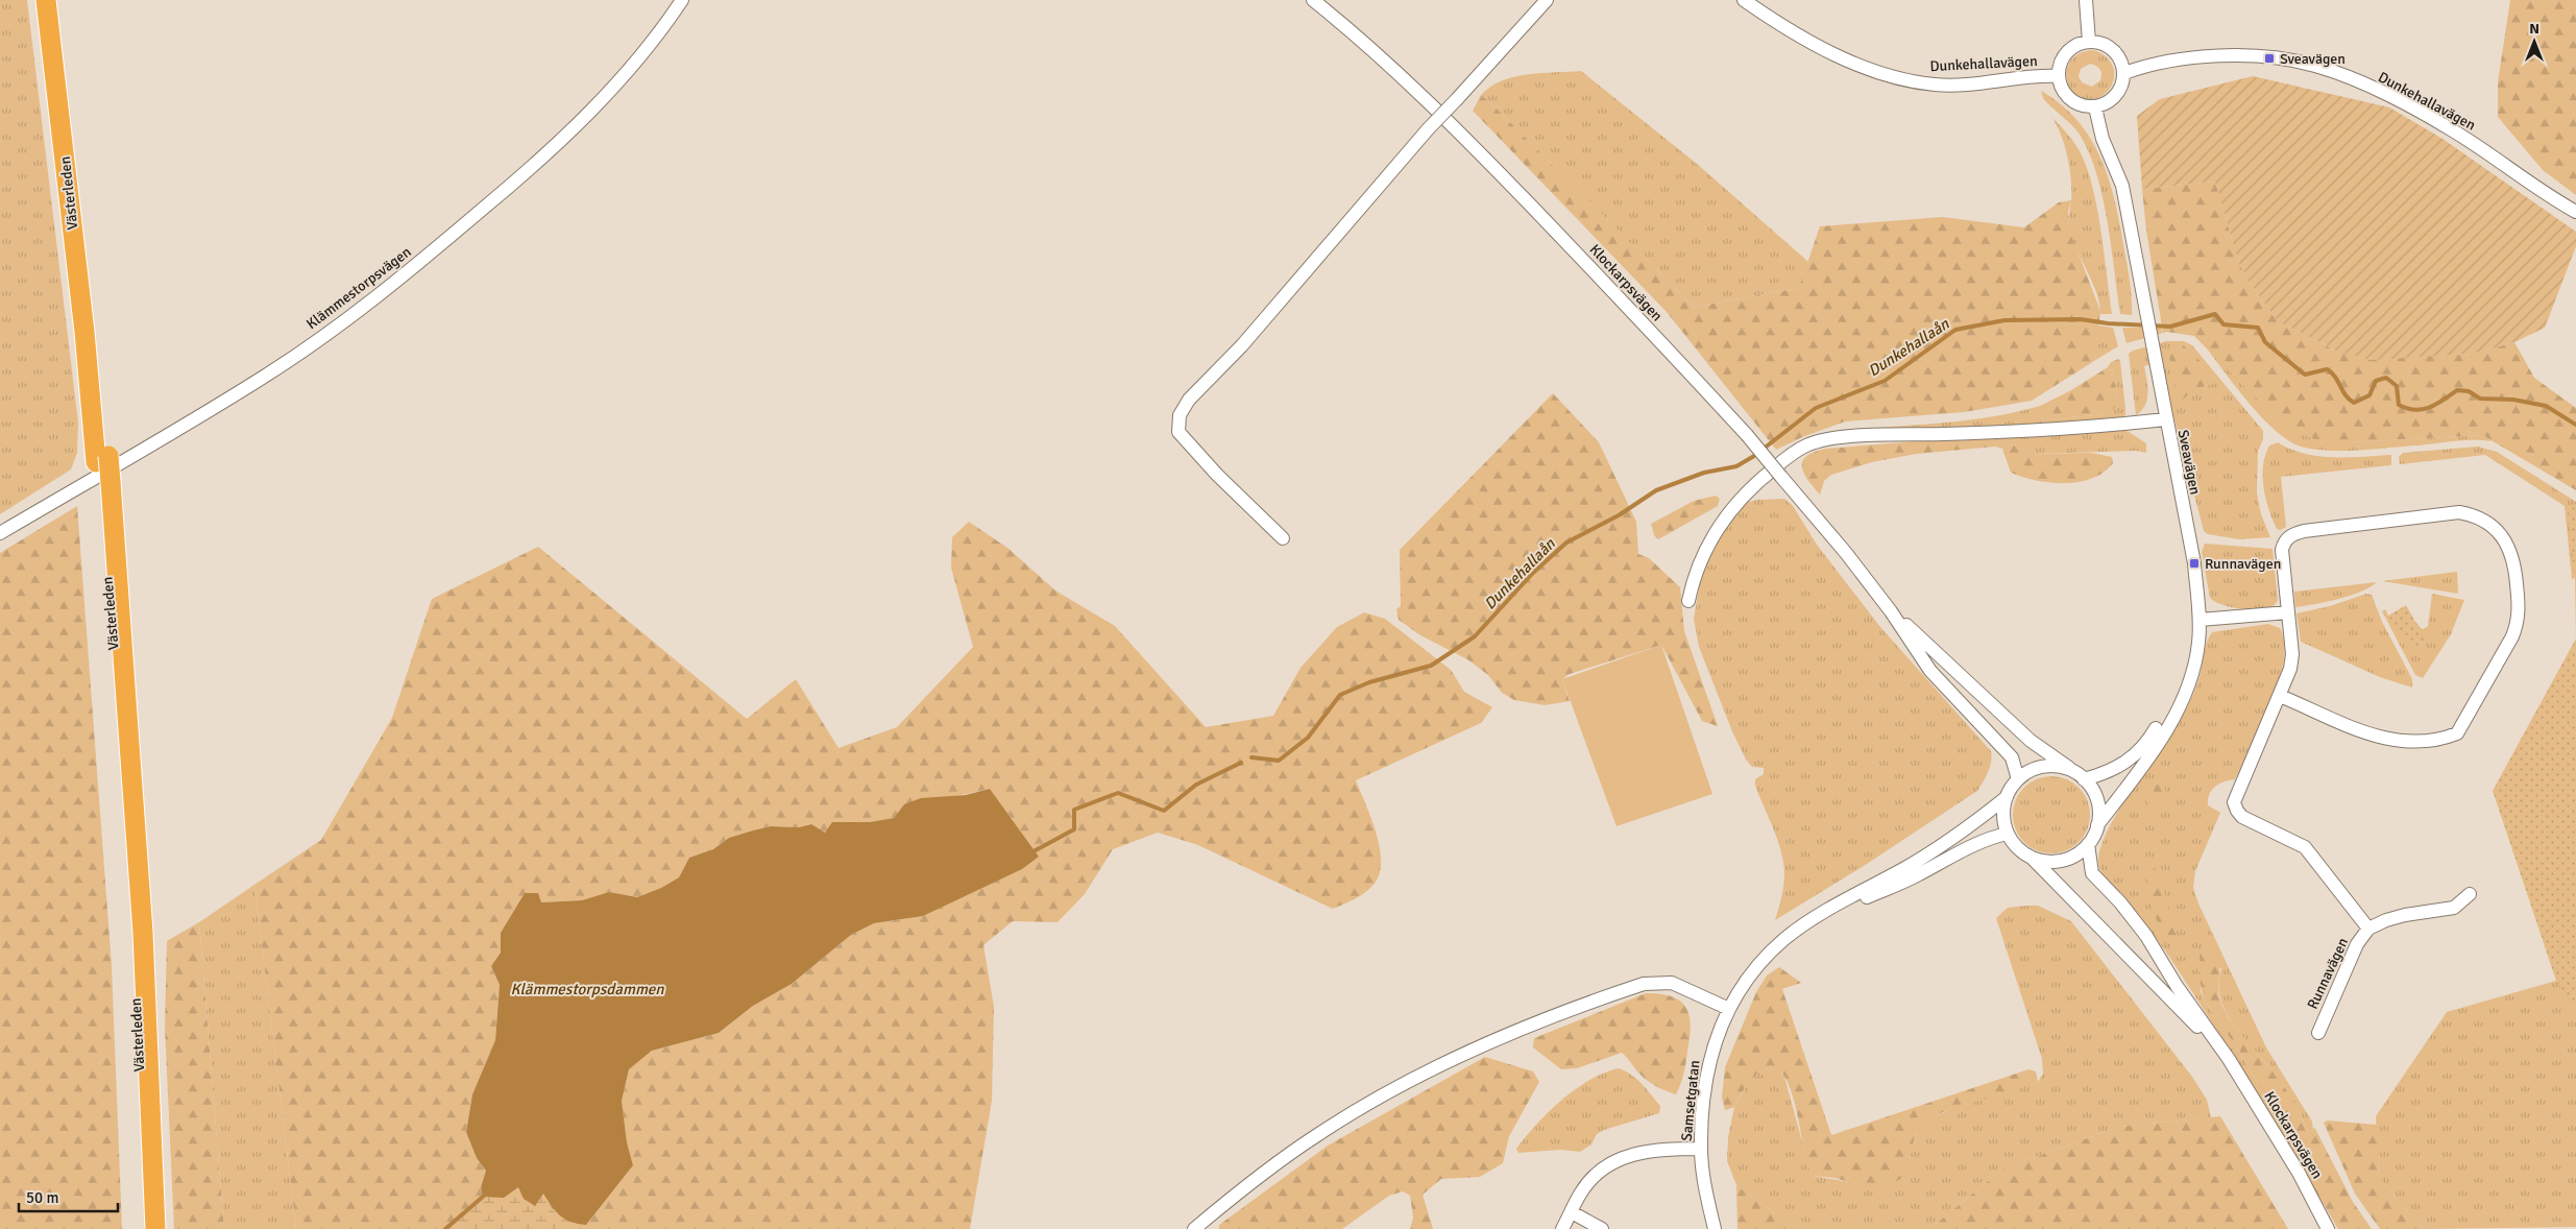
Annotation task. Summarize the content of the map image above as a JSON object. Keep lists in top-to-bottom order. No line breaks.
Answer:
{"streets":{"highway":["Västerleden"],"street":["Dunkehallavägen","Klockarpsvägen","Klämmestorpsvägen","Sveavägen","Runnavägen","Samsetgatan"]},"crossings":[["Dunkehallavägen","Sveavägen"]],"water":["Dunkehallaån","Klämmestorpsdammen"],"places":{"transit":["Sveavägen","Runnavägen"]},"scale_bar":"50 m","north":"top"}
